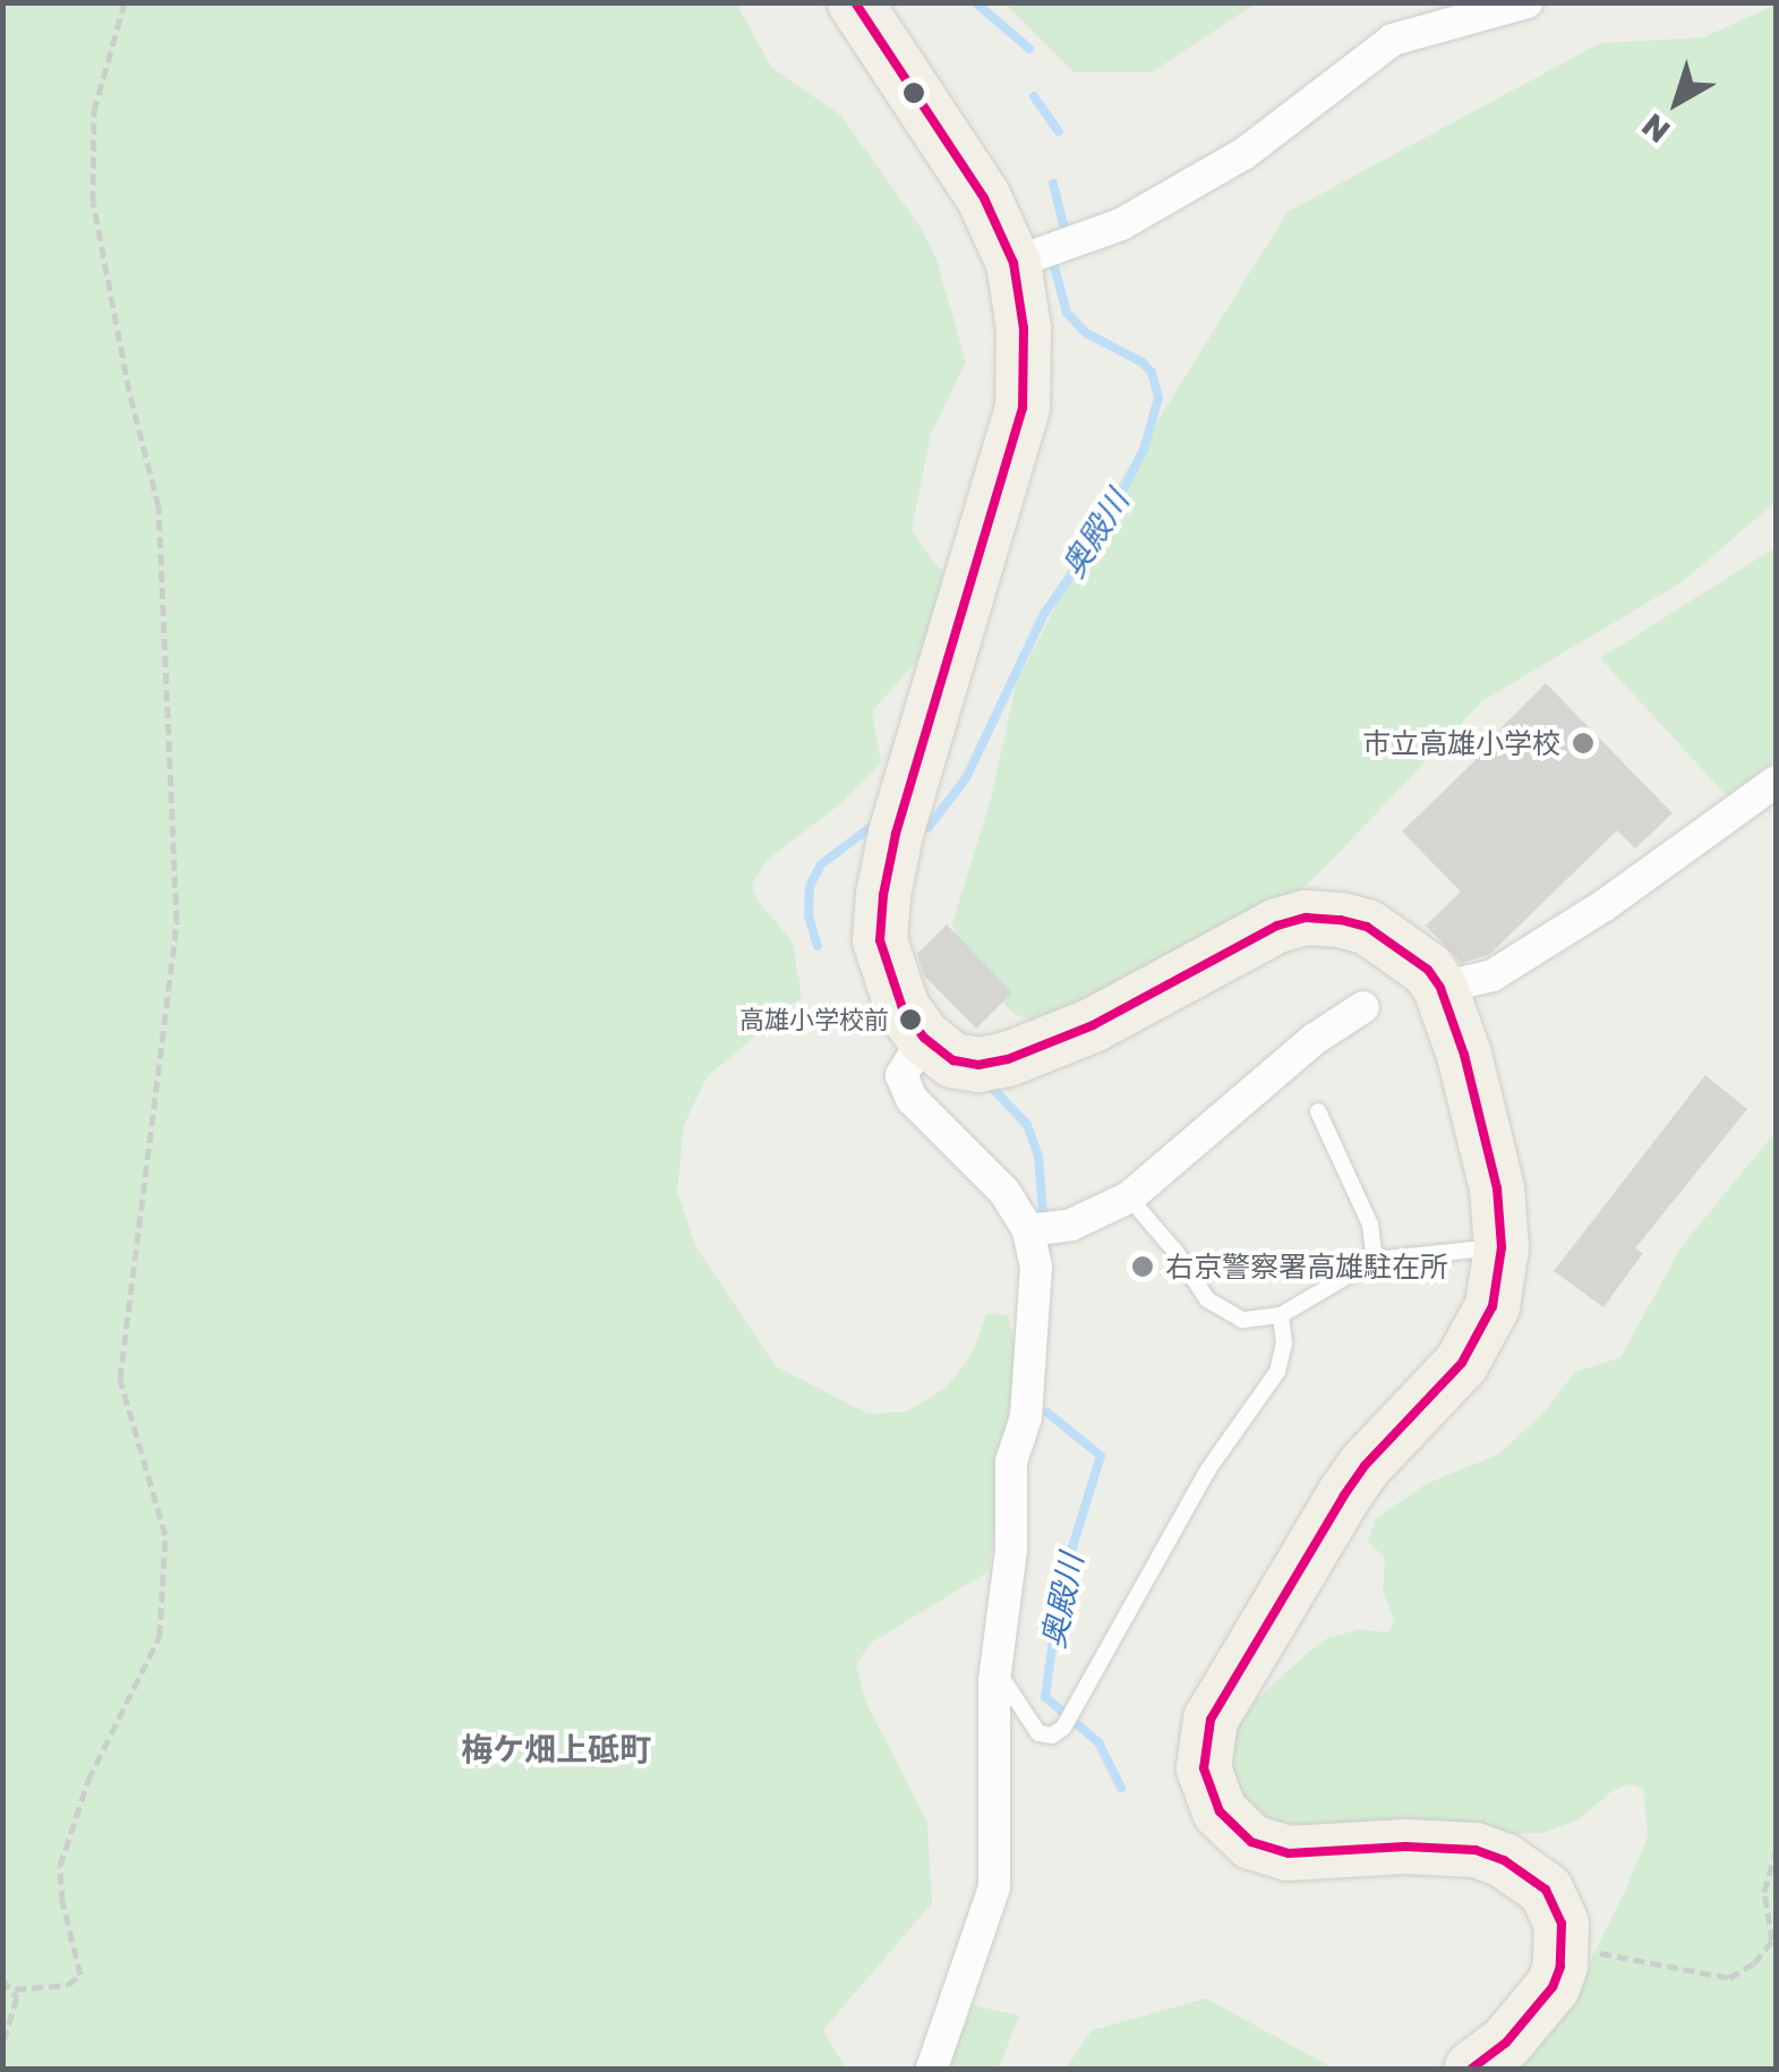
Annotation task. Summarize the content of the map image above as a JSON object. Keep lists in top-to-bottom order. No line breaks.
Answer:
{"districts":["梅ケ畑上砥町"],"water":["奥殿川"],"places":["市立高雄小学校","高雄小学校前","右京警察署高雄駐在所"],"north":"bottom left"}
